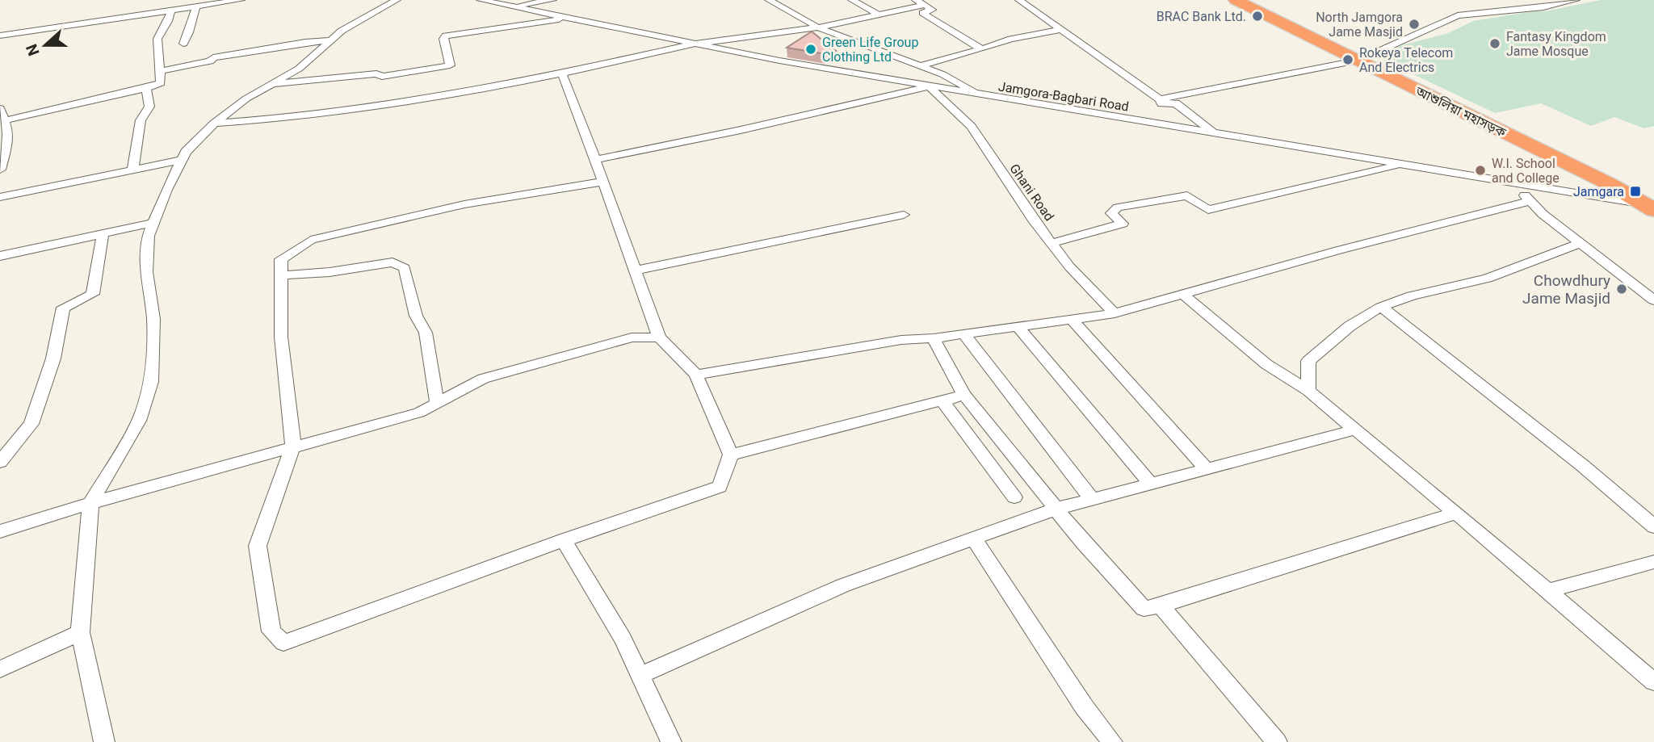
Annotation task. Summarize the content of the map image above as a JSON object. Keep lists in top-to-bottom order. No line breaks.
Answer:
{"streets":{"highway":["আশুলিয়া মহাসড়ক"],"street":["Jamgora-Bagbari Road","Ghani Road"]},"crossings":[["Jamgora-Bagbari Road","আশুলিয়া মহাসড়ক"],["Jamgora-Bagbari Road","Ghani Road"]],"places":{"other":["BRAC Bank Ltd.","North Jamgora Jame Masjid","Fantasy Kingdom Jame Mosque","Green Life Group Clothing Ltd","Rokeya Telecom And Electrics","W.I. School and College","Chowdhury Jame Masjid"],"transit":["Jamgara"]},"north":"left"}
